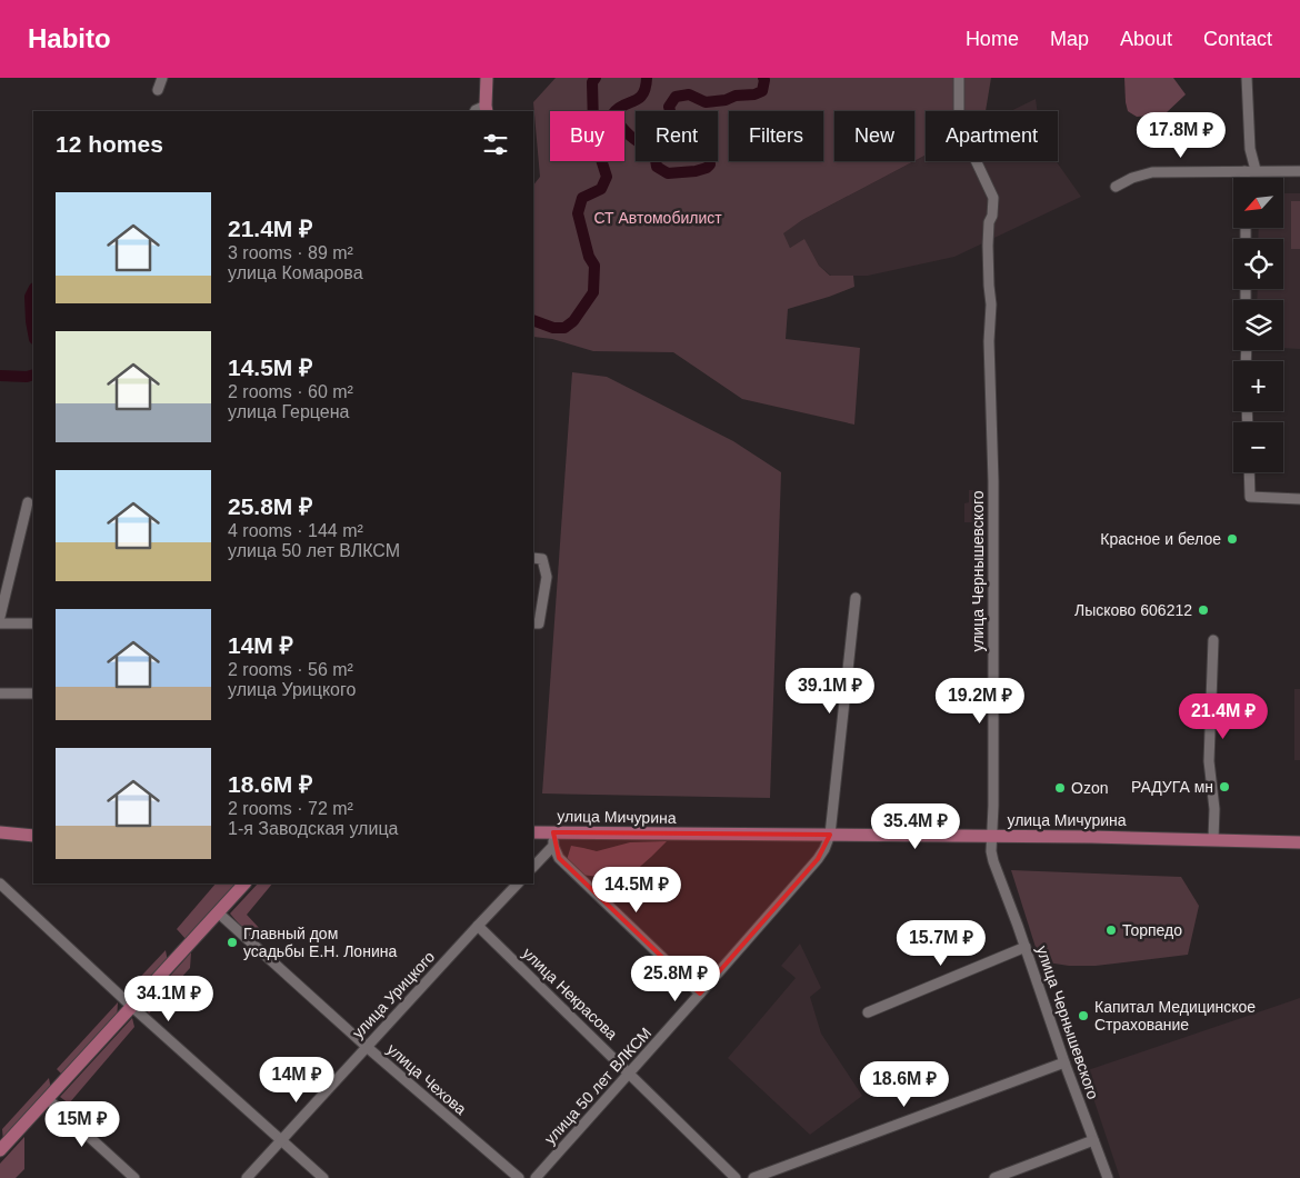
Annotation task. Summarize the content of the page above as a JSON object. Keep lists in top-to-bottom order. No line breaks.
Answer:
{"streets":{"main road":["улица Мичурина"],"street":["улица Чернышевского","улица Некрасова","улица Урицкого","улица Чехова","улица 50 лет ВЛКСМ"]},"crossings":[["улица Чернышевского","улица Мичурина"],["улица Мичурина","улица 50 лет ВЛКСМ"],["улица Некрасова","улица Урицкого"],["улица Некрасова","улица 50 лет ВЛКСМ"],["улица Урицкого","улица Чехова"]],"parks":["СТ Автомобилист"],"places":["Красное и белое","Лысково 606212","РАДУГА мн","Ozon","Торпедо","Главный дом усадьбы Е.Н. Лонина","Капитал Медицинское Страхование"],"north":"bottom left","page":{"header":"Habito","nav":["Home","Map","About","Contact"],"chip":["Buy","Rent","Filters","New","Apartment"],"heading":"12 homes","price":["17.8M ₽","39.1M ₽","19.2M ₽","21.4M ₽","35.4M ₽","14.5M ₽","15.7M ₽","25.8M ₽","34.1M ₽","14M ₽","18.6M ₽","15M ₽"],"map_buttons":["+","−"],"list":[{"name":"21.4M ₽","note":"3 rooms · 89 m² · улица Комарова"},{"name":"14.5M ₽","note":"2 rooms · 60 m² · улица Герцена"},{"name":"25.8M ₽","note":"4 rooms · 144 m² · улица 50 лет ВЛКСМ"},{"name":"14M ₽","note":"2 rooms · 56 m² · улица Урицкого"},{"name":"18.6M ₽","note":"2 rooms · 72 m² · 1-я Заводская улица"}]}}
